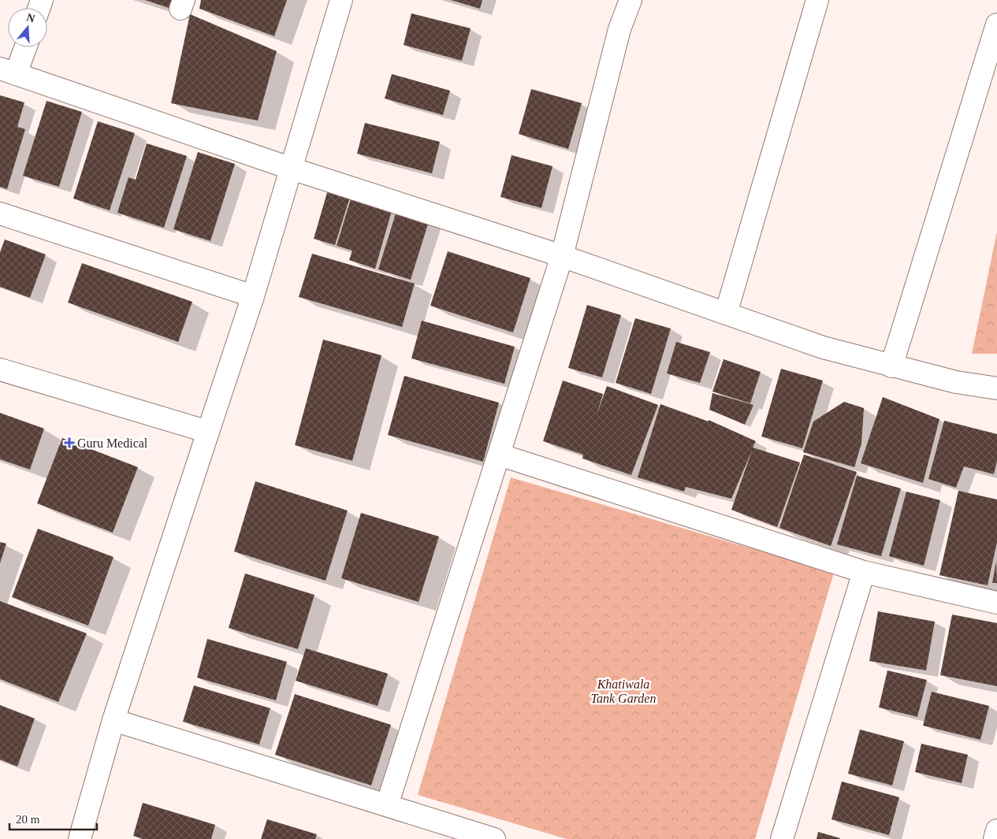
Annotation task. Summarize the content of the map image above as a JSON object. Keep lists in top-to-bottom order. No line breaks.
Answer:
{"parks":["Khatiwala Tank Garden"],"places":{"health":["Guru Medical"]},"scale_bar":"20 m","north":"top"}
